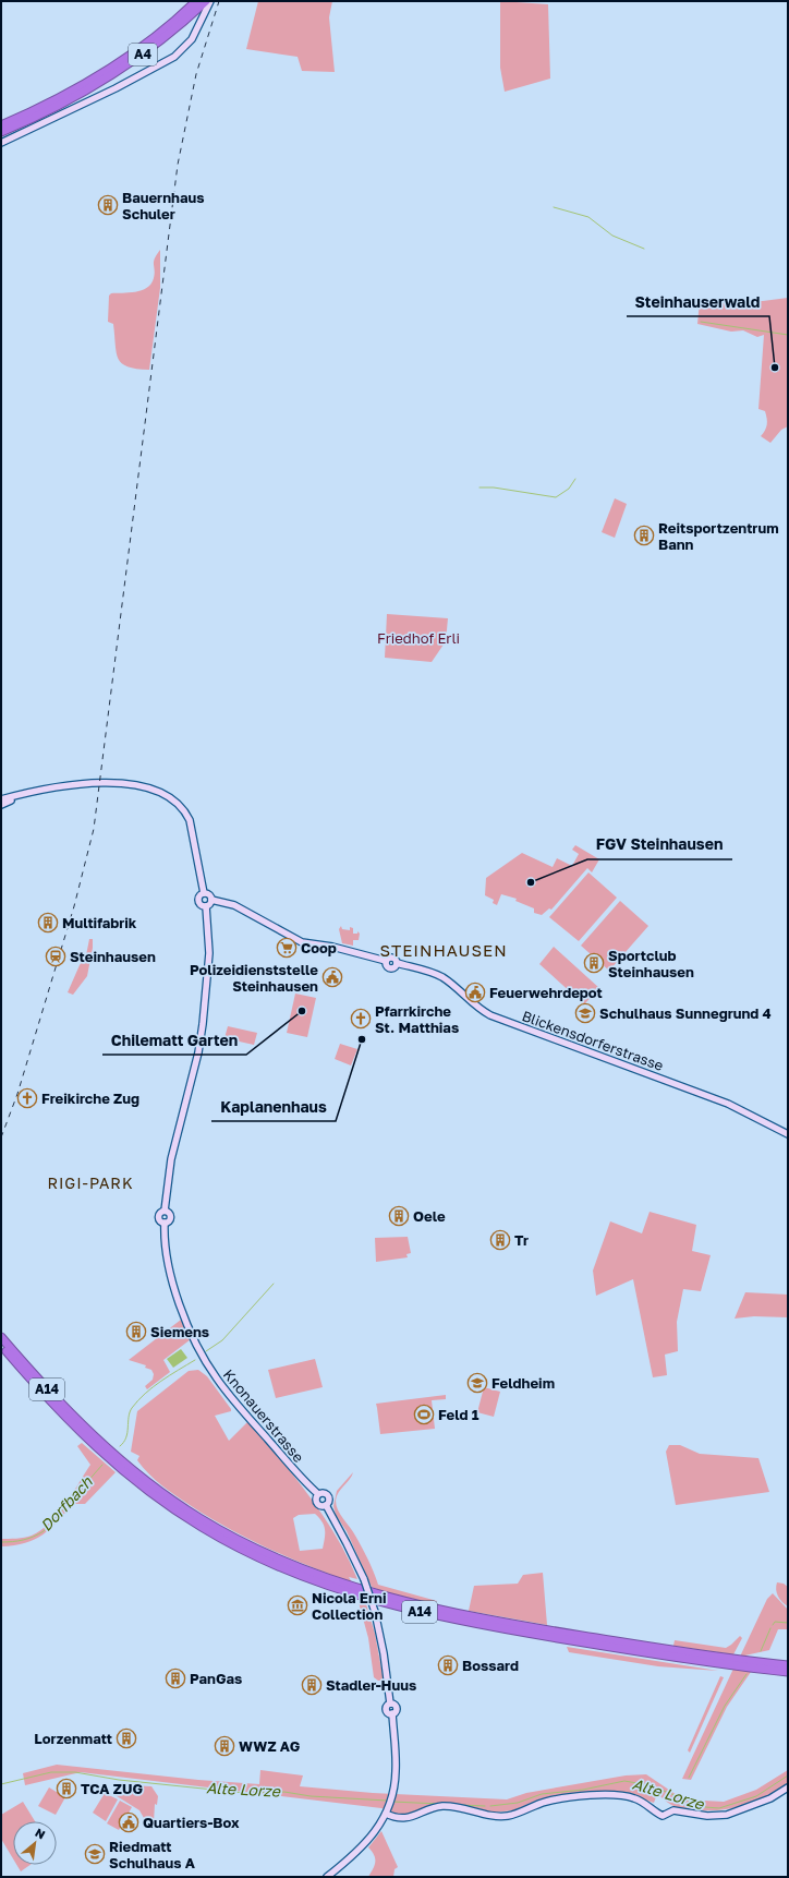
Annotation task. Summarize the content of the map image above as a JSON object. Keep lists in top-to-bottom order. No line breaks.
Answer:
{"streets":{"highway":["A4","A14"],"street":["Blickensdorferstrasse","Knonauerstrasse"]},"crossings":[["Blickensdorferstrasse","Knonauerstrasse"]],"districts":["STEINHAUSEN","RIGI-PARK"],"water":["Dorfbach","Alte Lorze"],"parks":["Friedhof Erli"],"places":{"building":["Bauernhaus Schuler","Reitsportzentrum Bann","Multifabrik","Sportclub Steinhausen","Oele","Tr","Siemens","Bossard","PanGas","Stadler-Huus","Lorzenmatt","WWZ AG","TCA ZUG"],"other":["Steinhauserwald","FGV Steinhausen","Chilematt Garten","Kaplanenhaus"],"supermarket":["Coop"],"station":["Steinhausen"],"public building":["Polizeidienststelle Steinhausen","Feuerwehrdepot","Quartiers-Box"],"school or university":["Schulhaus Sunnegrund 4","Feldheim","Riedmatt Schulhaus A"],"church":["Pfarrkirche St. Matthias","Freikirche Zug"],"sports":["Feld 1"],"museum":["Nicola Erni Collection"]},"north":"top right"}
